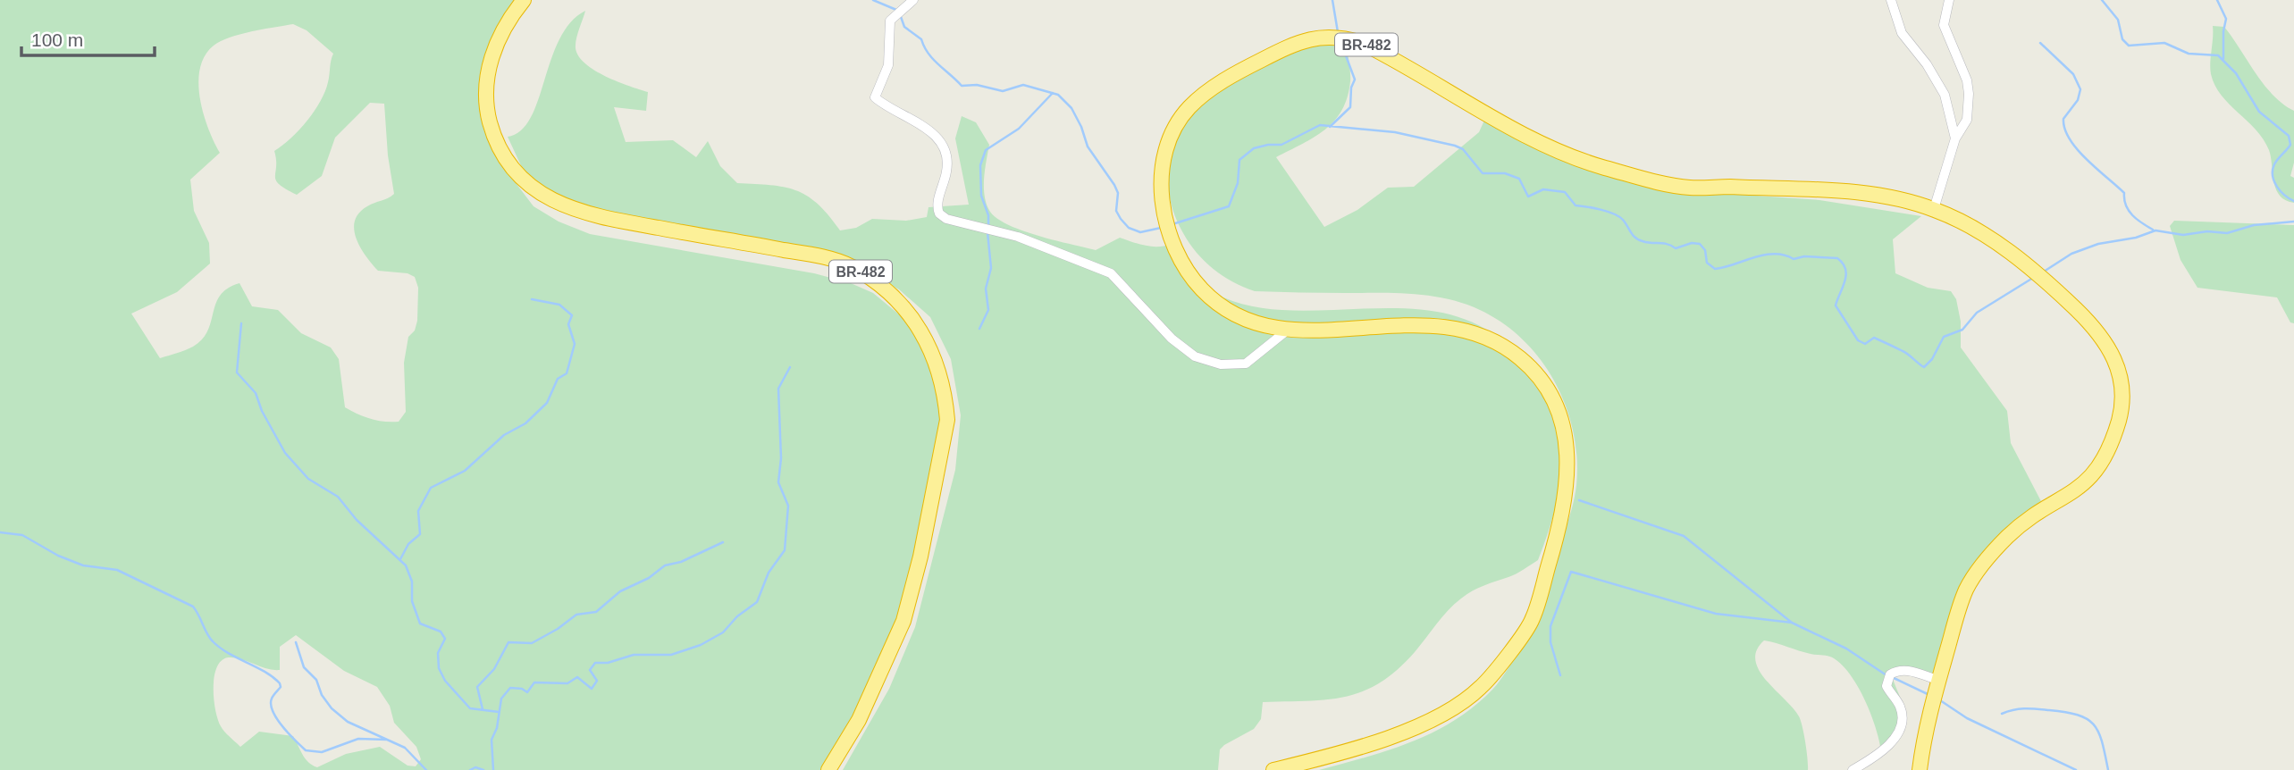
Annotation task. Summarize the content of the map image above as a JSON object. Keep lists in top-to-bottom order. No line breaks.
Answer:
{"streets":{"highway":["BR-482"]},"scale_bar":"100 m"}
